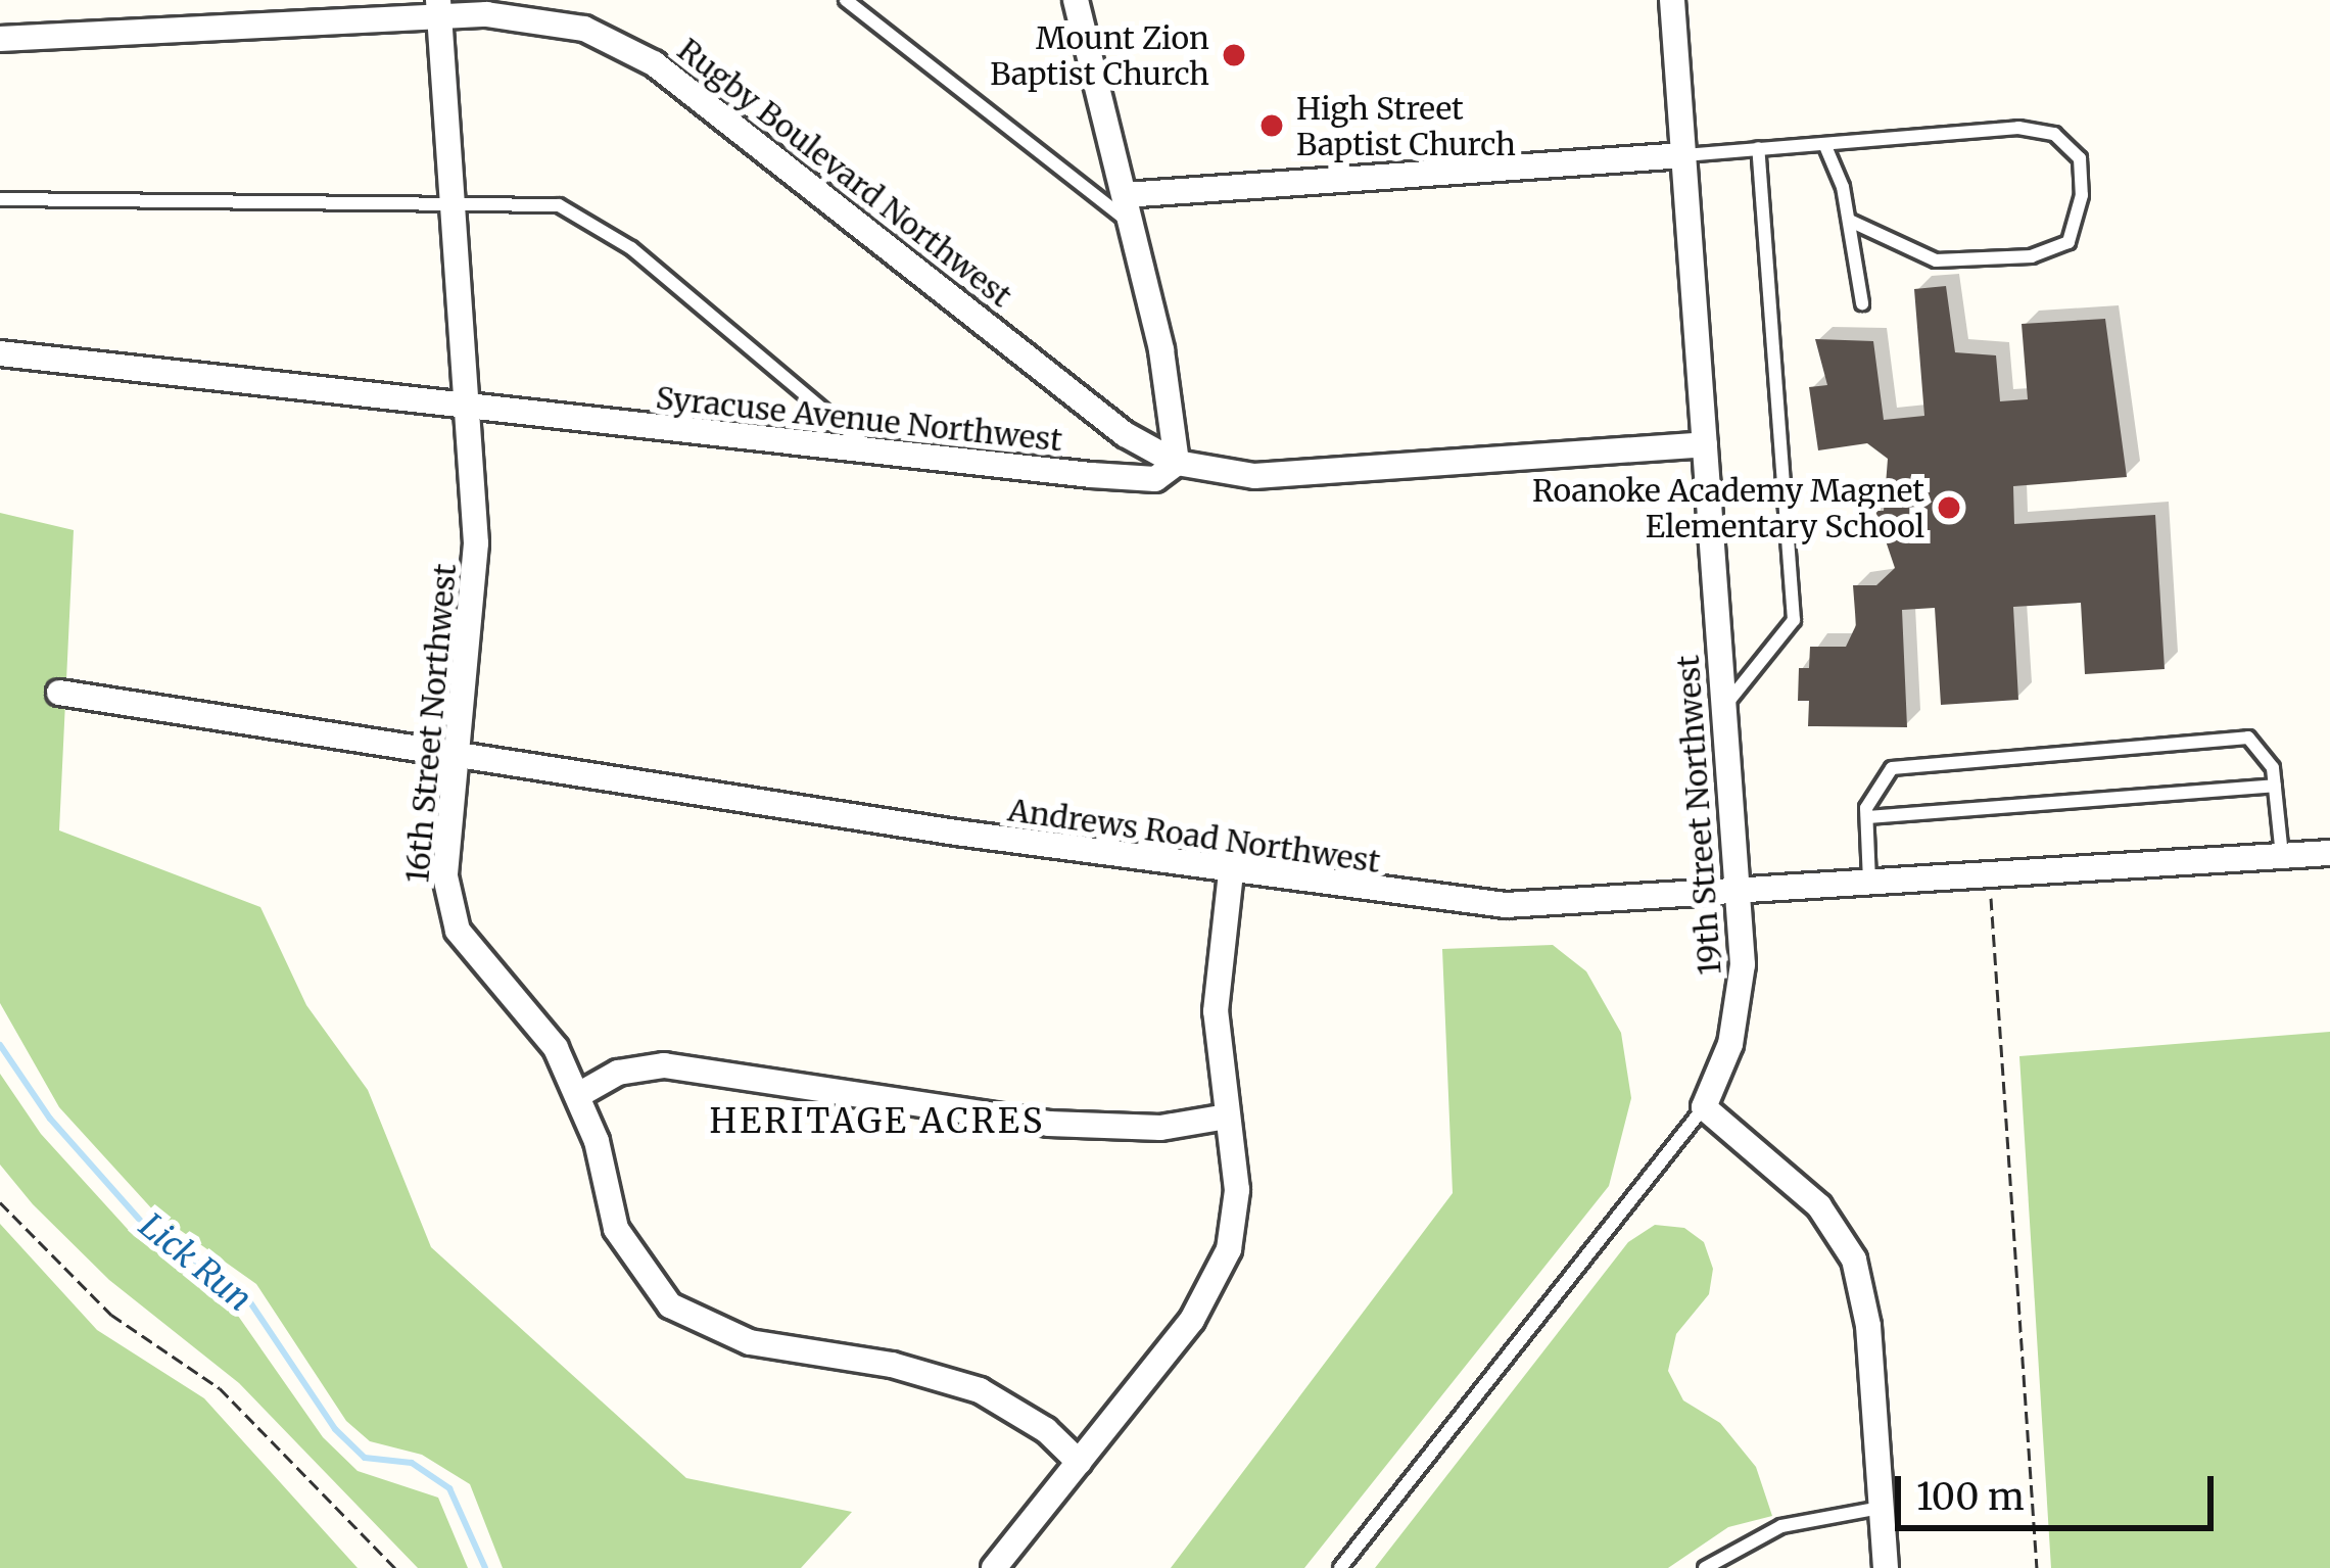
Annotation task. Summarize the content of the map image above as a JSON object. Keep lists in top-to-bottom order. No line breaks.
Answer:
{"streets":{"street":["Rugby Boulevard Northwest","Syracuse Avenue Northwest","16th Street Northwest","19th Street Northwest","Andrews Road Northwest"]},"crossings":[["Rugby Boulevard Northwest","Syracuse Avenue Northwest"],["Rugby Boulevard Northwest","16th Street Northwest"],["Syracuse Avenue Northwest","16th Street Northwest"],["Syracuse Avenue Northwest","19th Street Northwest"],["16th Street Northwest","Andrews Road Northwest"],["19th Street Northwest","Andrews Road Northwest"]],"districts":["HERITAGE ACRES"],"water":["Lick Run"],"places":["Mount Zion Baptist Church","High Street Baptist Church","Roanoke Academy Magnet Elementary School"],"scale_bar":"100 m"}
